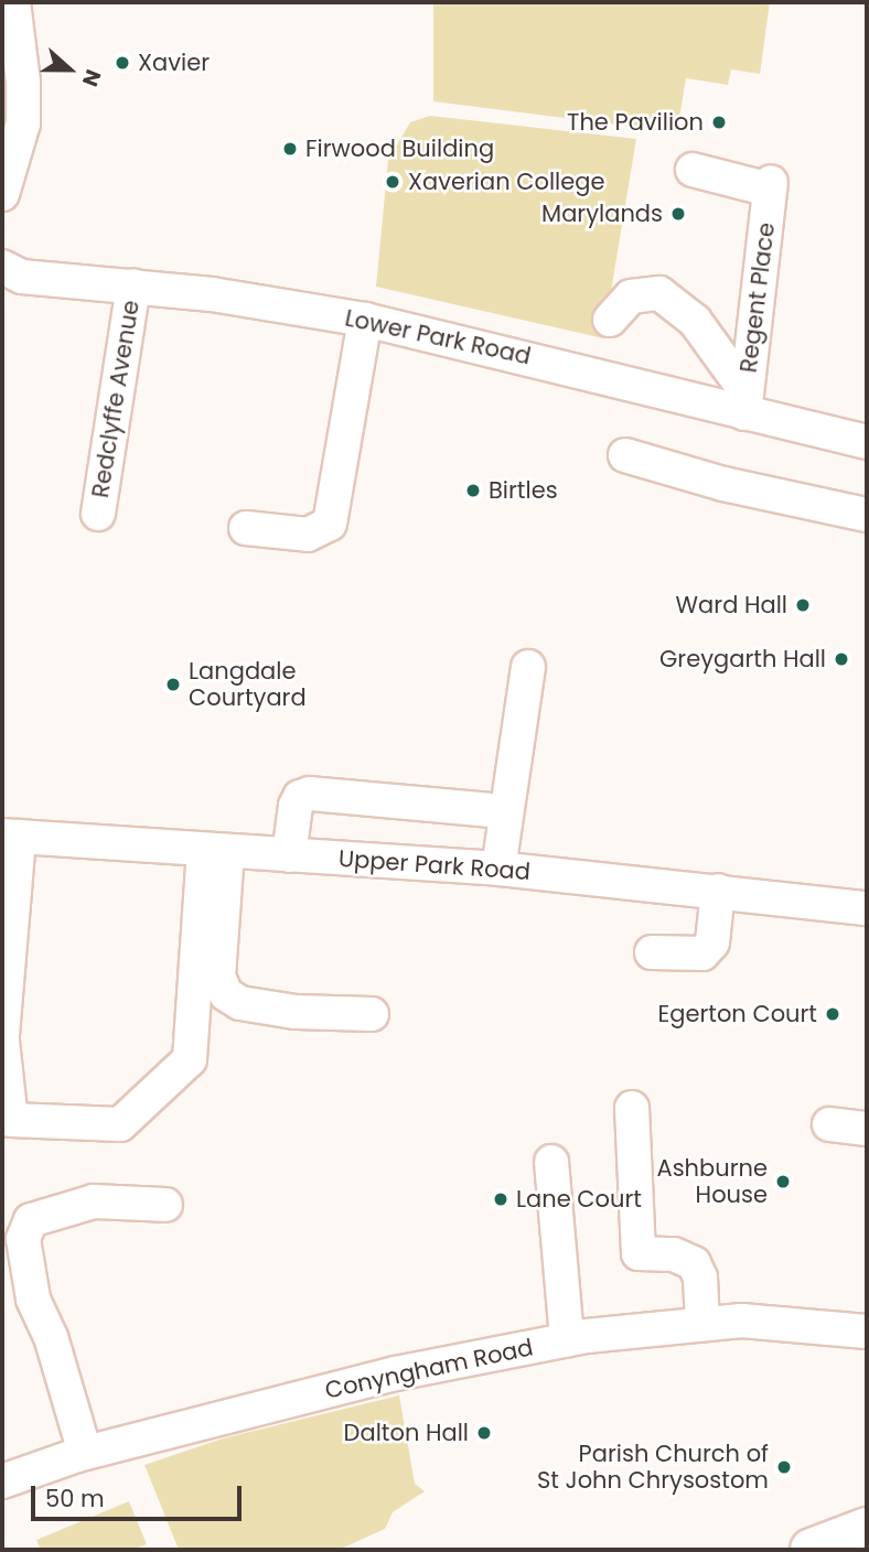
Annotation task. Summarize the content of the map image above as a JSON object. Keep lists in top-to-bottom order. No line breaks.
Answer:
{"streets":{"street":["Regent Place","Lower Park Road","Redclyffe Avenue","Upper Park Road","Conyngham Road"]},"crossings":[["Regent Place","Lower Park Road"],["Lower Park Road","Redclyffe Avenue"]],"places":["Xavier","The Pavilion","Firwood Building","Xaverian College","Marylands","Birtles","Ward Hall","Greygarth Hall","Langdale Courtyard","Egerton Court","Ashburne House","Lane Court","Dalton Hall","Parish Church of St John Chrysostom"],"scale_bar":"50 m","north":"right"}
